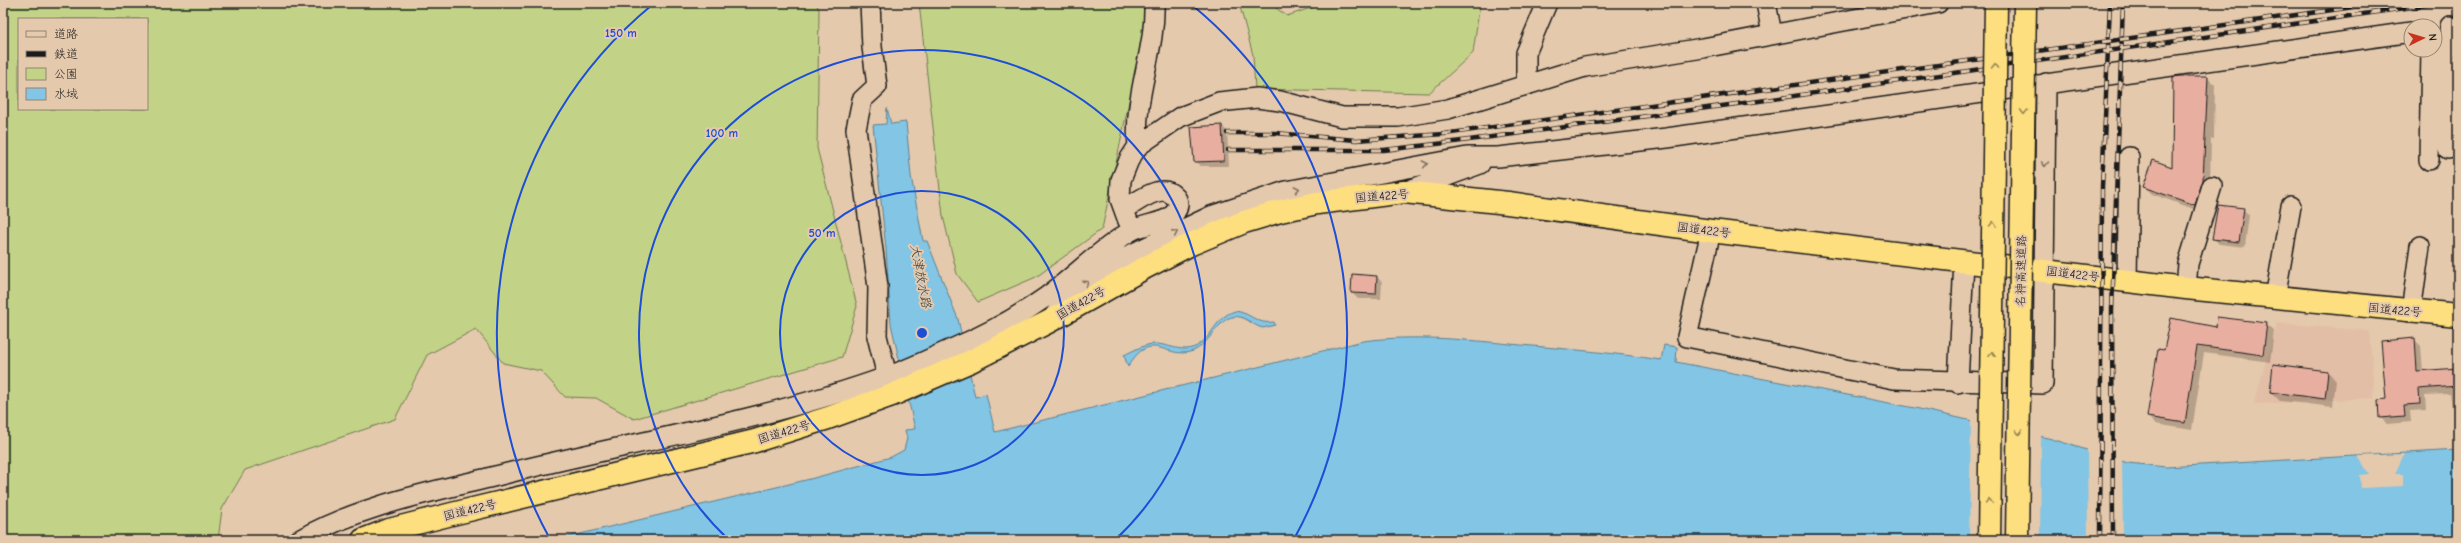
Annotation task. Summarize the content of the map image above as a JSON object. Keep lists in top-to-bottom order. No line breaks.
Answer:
{"streets":{"highway":["国道422号","名神高速道路"]},"water":["大津放水路"],"legend":["道路","鉄道","公園","水域"],"north":"right","rings":["150 m","100 m","50 m"]}
